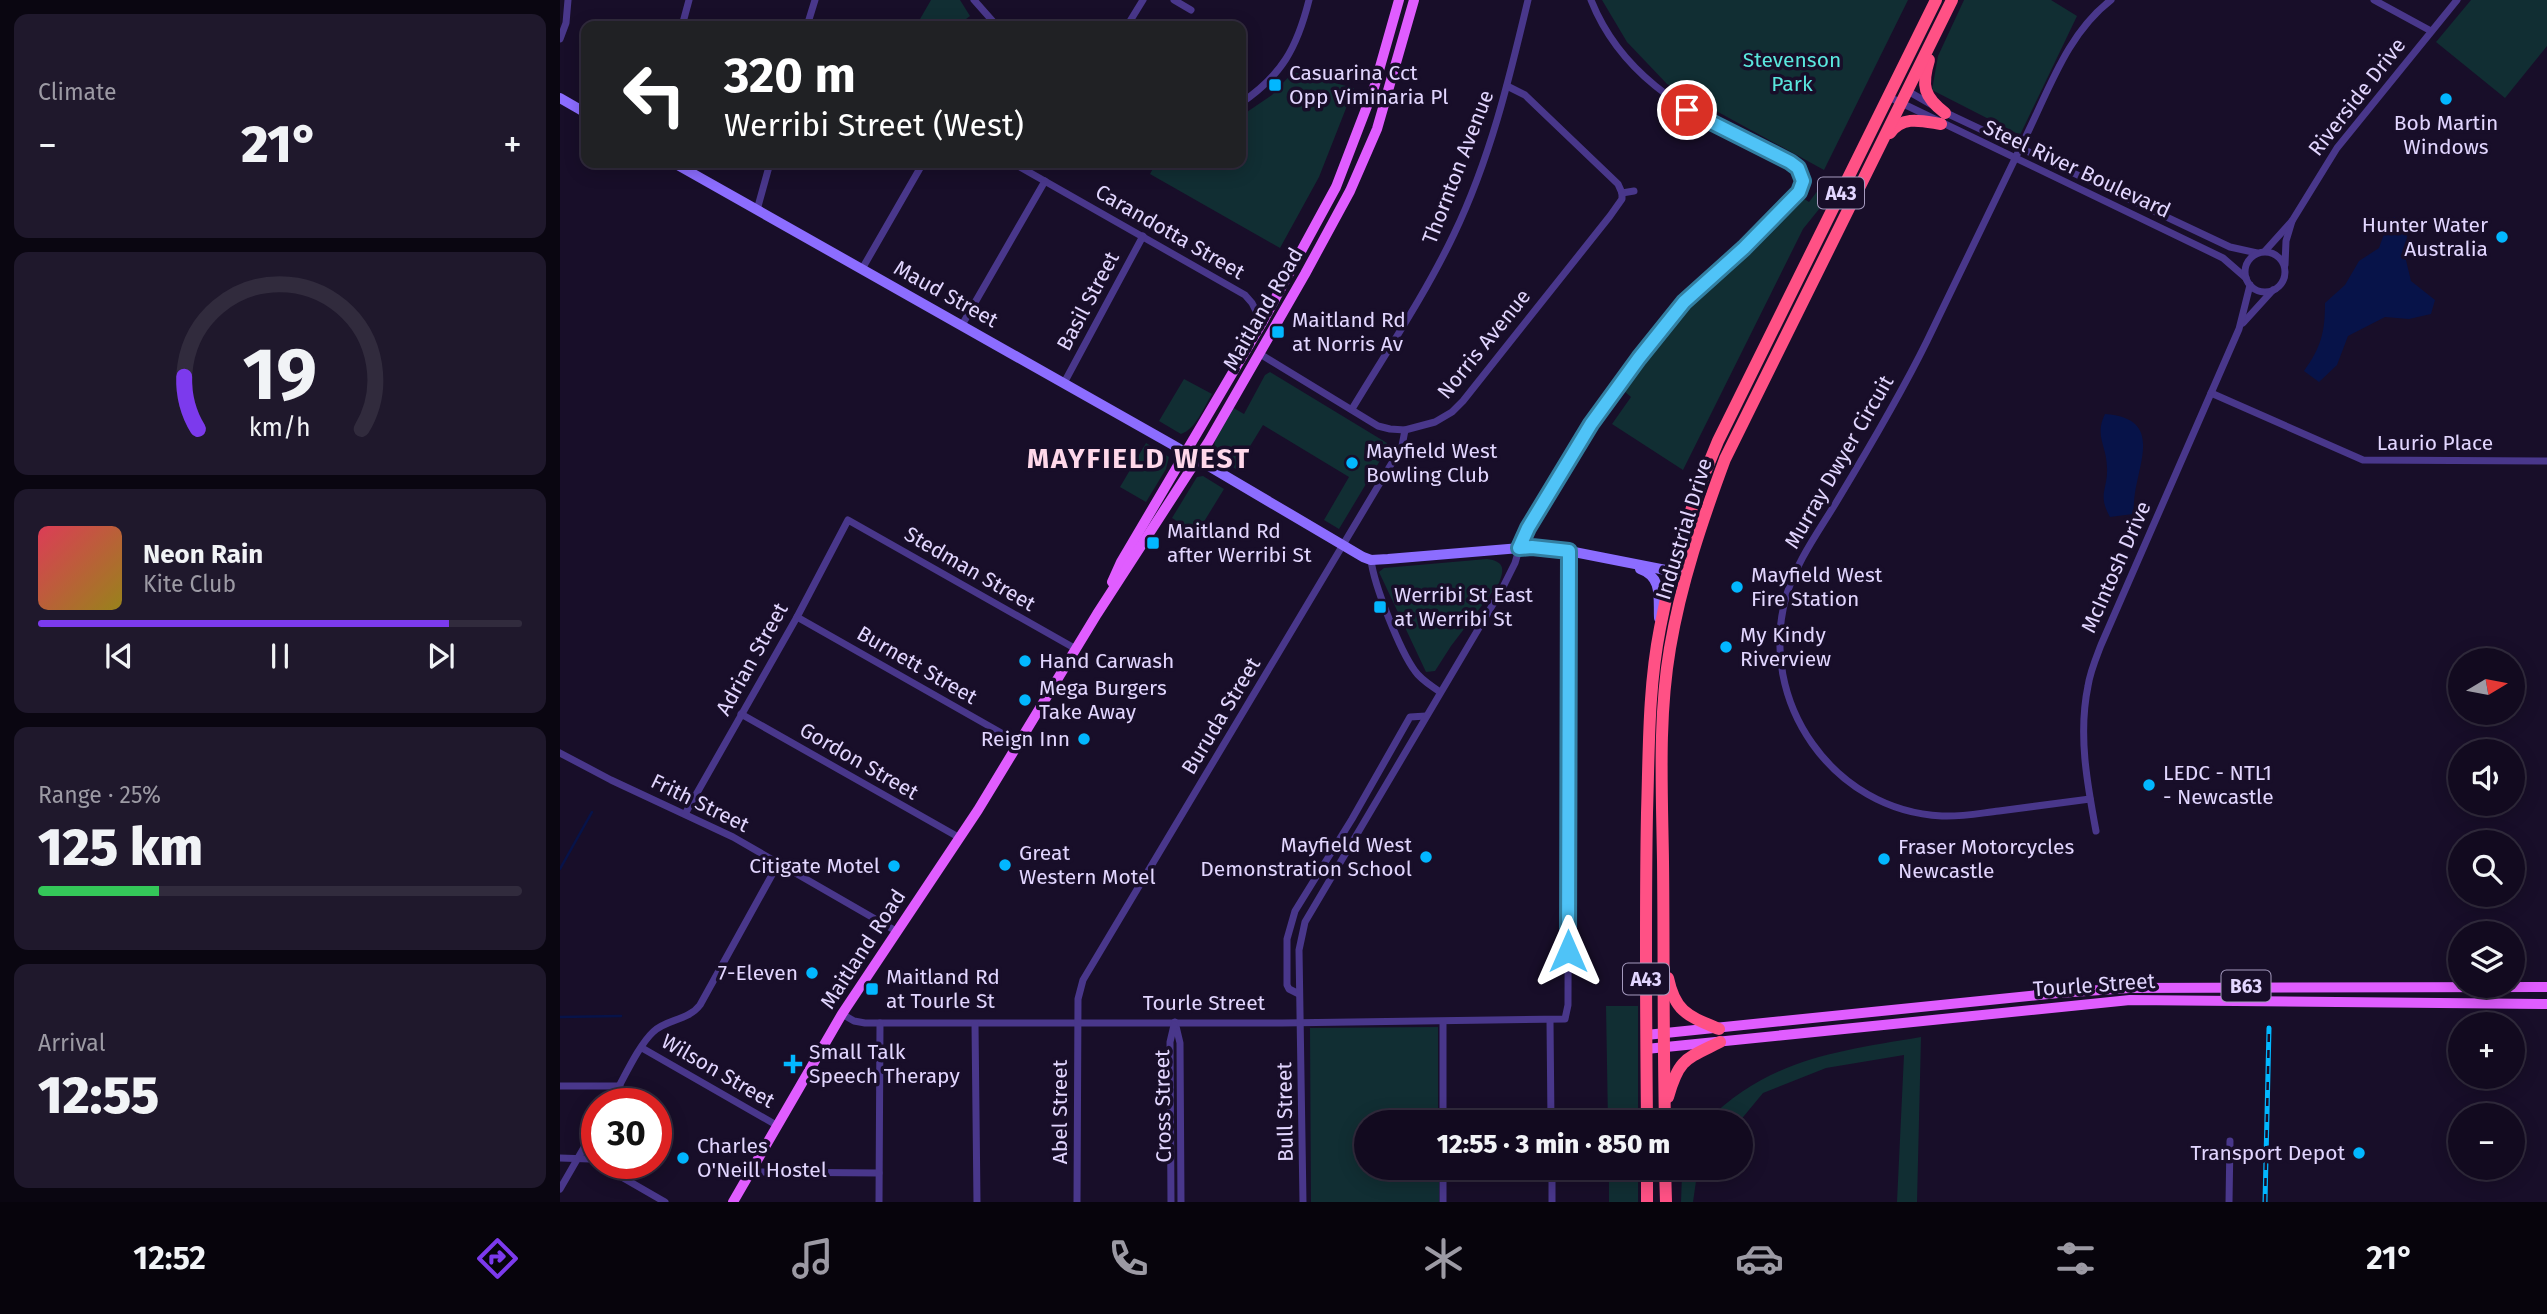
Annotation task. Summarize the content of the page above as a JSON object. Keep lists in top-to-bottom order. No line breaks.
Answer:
{"streets":{"highway":["A43","Industrial Drive","B63"],"main road":["Maud Street","Maitland Road","Tourle Street"],"street":["Riverside Drive","Thornton Avenue","Steel River Boulevard","Carandotta Street","Basil Street","Norris Avenue","Laurio Place","Murray Dwyer Circuit","McIntosh Drive","Stedman Street","Adrian Street","Burnett Street","Buruda Street","Gordon Street","Frith Street","Wilson Street","Cross Street","Abel Street","Bull Street"]},"crossings":[["Riverside Drive","Steel River Boulevard"],["Riverside Drive","McIntosh Drive"],["Steel River Boulevard","Murray Dwyer Circuit"],["Steel River Boulevard","Industrial Drive"],["Steel River Boulevard","McIntosh Drive"],["Carandotta Street","Basil Street"],["Carandotta Street","Maitland Road"],["Maud Street","Basil Street"],["Maud Street","Maitland Road"],["Maud Street","Buruda Street"],["Maitland Road","Stedman Street"],["Maitland Road","Burnett Street"],["Maitland Road","Gordon Street"],["Maitland Road","Frith Street"],["Maitland Road","Tourle Street"],["Maitland Road","Wilson Street"],["Norris Avenue","Buruda Street"],["Laurio Place","McIntosh Drive"],["Murray Dwyer Circuit","McIntosh Drive"],["Industrial Drive","Tourle Street"],["Stedman Street","Adrian Street"],["Adrian Street","Burnett Street"],["Adrian Street","Gordon Street"],["Adrian Street","Frith Street"],["Buruda Street","Tourle Street"],["Buruda Street","Abel Street"],["Tourle Street","B63"],["Tourle Street","Cross Street"],["Tourle Street","Abel Street"],["Tourle Street","Bull Street"]],"districts":["MAYFIELD WEST"],"parks":["Stevenson Park"],"places":{"transit":["Casuarina Cct Opp Viminaria Pl","Maitland Rd at Norris Av","Maitland Rd after Werribi St","Werribi St East at Werribi St","Maitland Rd at Tourle St"],"other":["Bob Martin Windows","Hunter Water Australia","Mayfield West Bowling Club","Mayfield West Fire Station","My Kindy Riverview","Hand Carwash","Mega Burgers Take Away","Reign Inn","LEDC - NTL1 - Newcastle","Mayfield West Demonstration School","Fraser Motorcycles Newcastle","Great Western Motel","Citigate Motel","7-Eleven","Transport Depot","Charles O'Neill Hostel"],"health":["Small Talk Speech Therapy"]},"north":"right","page":{"tile":["Climate",["Range · 25%","125 km"],["Arrival","12:55"]],"turn":["320 m","Werribi Street (West)"],"heat":["−","21°","+"],"song":["Neon Rain","Kite Club"],"map_buttons":["+","−"],"limit":"30","trip":"12:55 · 3 min · 850 m","tabs":["12:52","21°"],"gauge":["19","km/h"]}}
